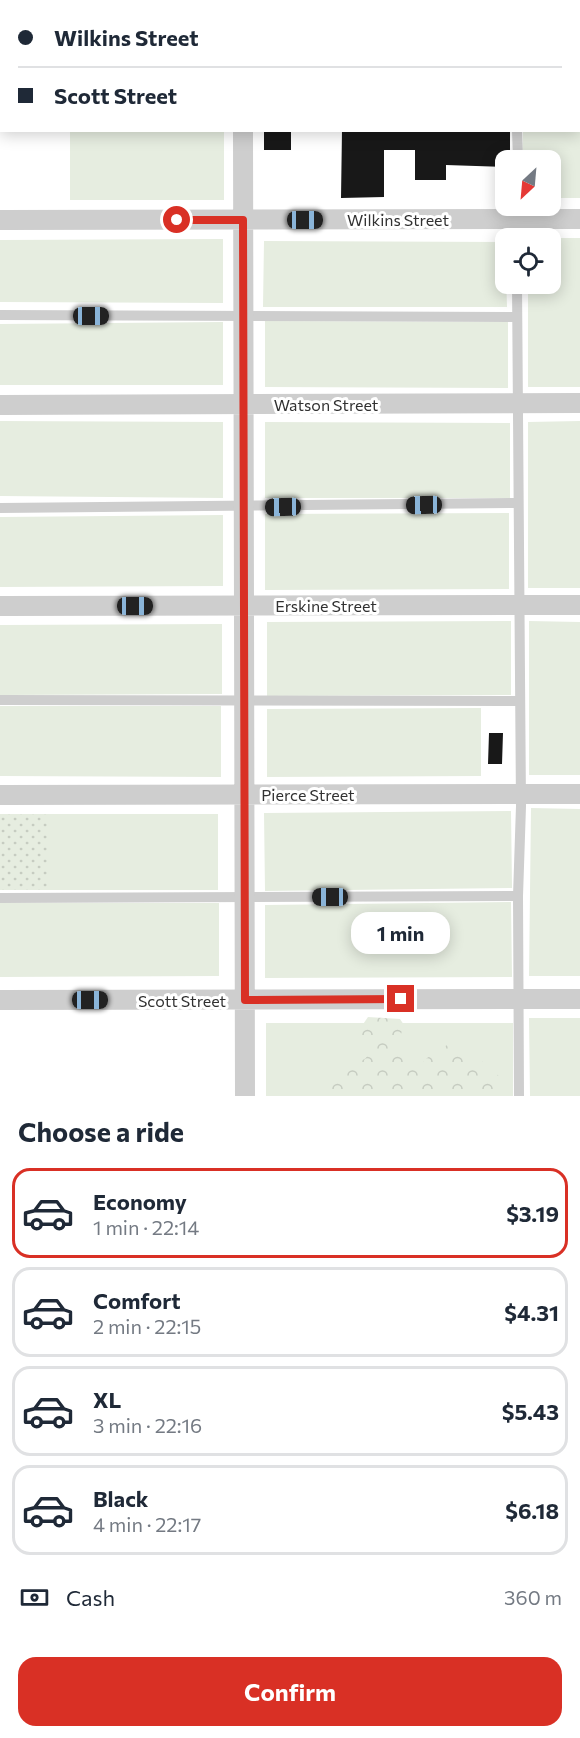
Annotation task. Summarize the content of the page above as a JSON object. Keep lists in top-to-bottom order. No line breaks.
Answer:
{"streets":{"street":["Wilkins Street","Watson Street","Erskine Street","Pierce Street","Scott Street"]},"north":"bottom left","page":{"banner":["Wilkins Street","Scott Street"],"bubble":"1 min","heading":"Choose a ride","list":[{"name":"Economy","note":"1 min · 22:14","value":"$3.19"},{"name":"Comfort","note":"2 min · 22:15","value":"$4.31"},{"name":"XL","note":"3 min · 22:16","value":"$5.43"},{"name":"Black","note":"4 min · 22:17","value":"$6.18"}],"pay":["Cash","360 m"],"buttons":"Confirm"}}
